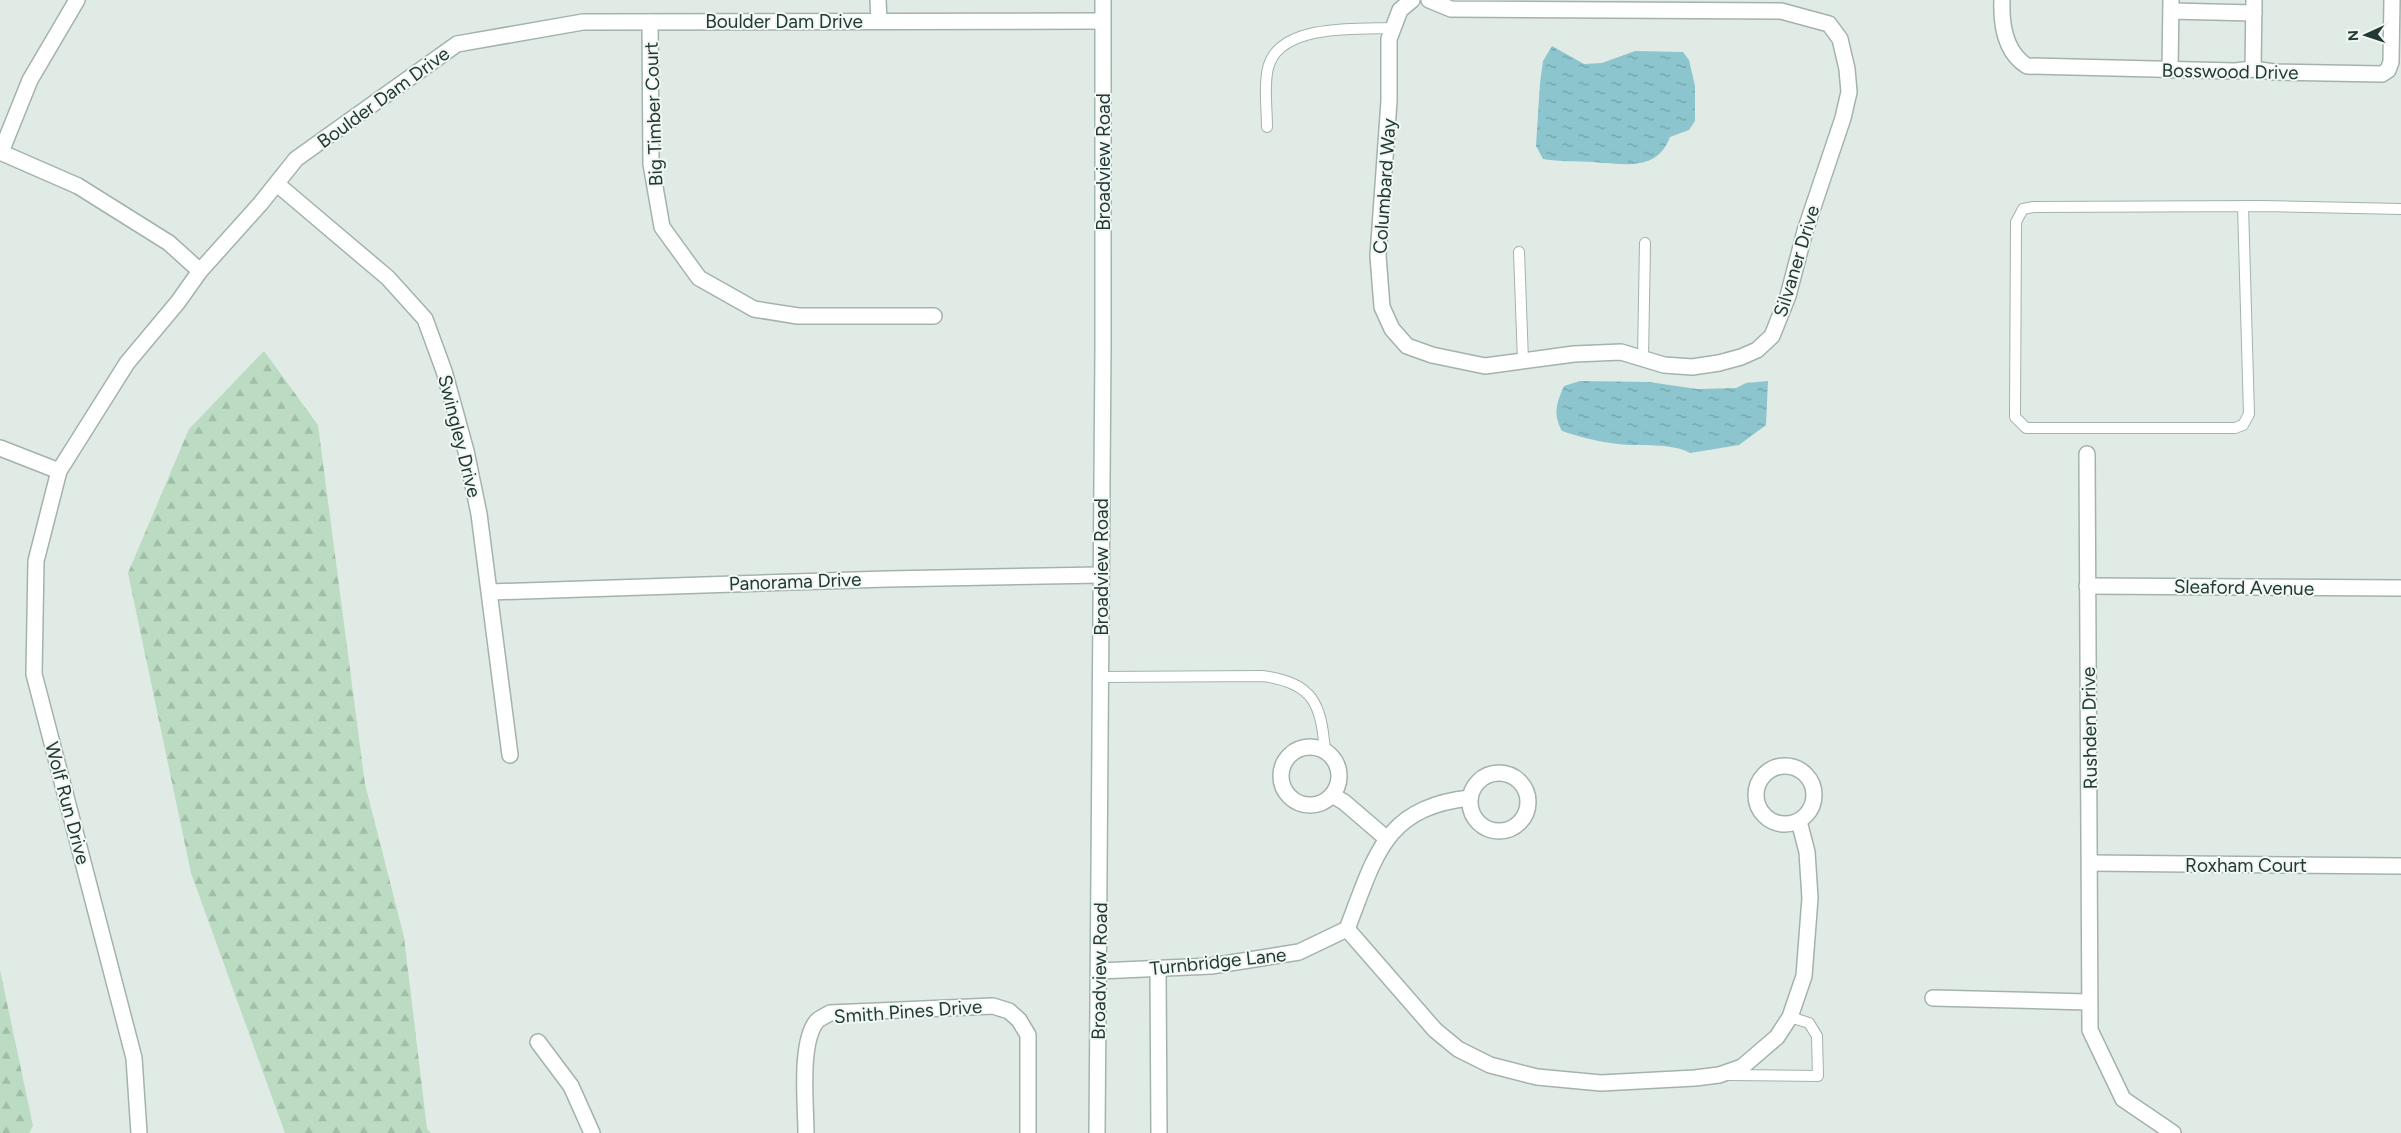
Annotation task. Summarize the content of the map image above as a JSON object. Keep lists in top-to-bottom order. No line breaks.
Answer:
{"streets":{"street":["Boulder Dam Drive","Bosswood Drive","Big Timber Court","Broadview Road","Columbard Way","Silvaner Drive","Swingley Drive","Panorama Drive","Sleaford Avenue","Rushden Drive","Wolf Run Drive","Roxham Court","Turnbridge Lane","Smith Pines Drive"]},"crossings":[["Boulder Dam Drive","Big Timber Court"],["Boulder Dam Drive","Broadview Road"],["Boulder Dam Drive","Swingley Drive"],["Boulder Dam Drive","Wolf Run Drive"],["Broadview Road","Panorama Drive"],["Broadview Road","Turnbridge Lane"],["Columbard Way","Silvaner Drive"],["Swingley Drive","Panorama Drive"],["Sleaford Avenue","Rushden Drive"],["Rushden Drive","Roxham Court"]],"north":"left"}
